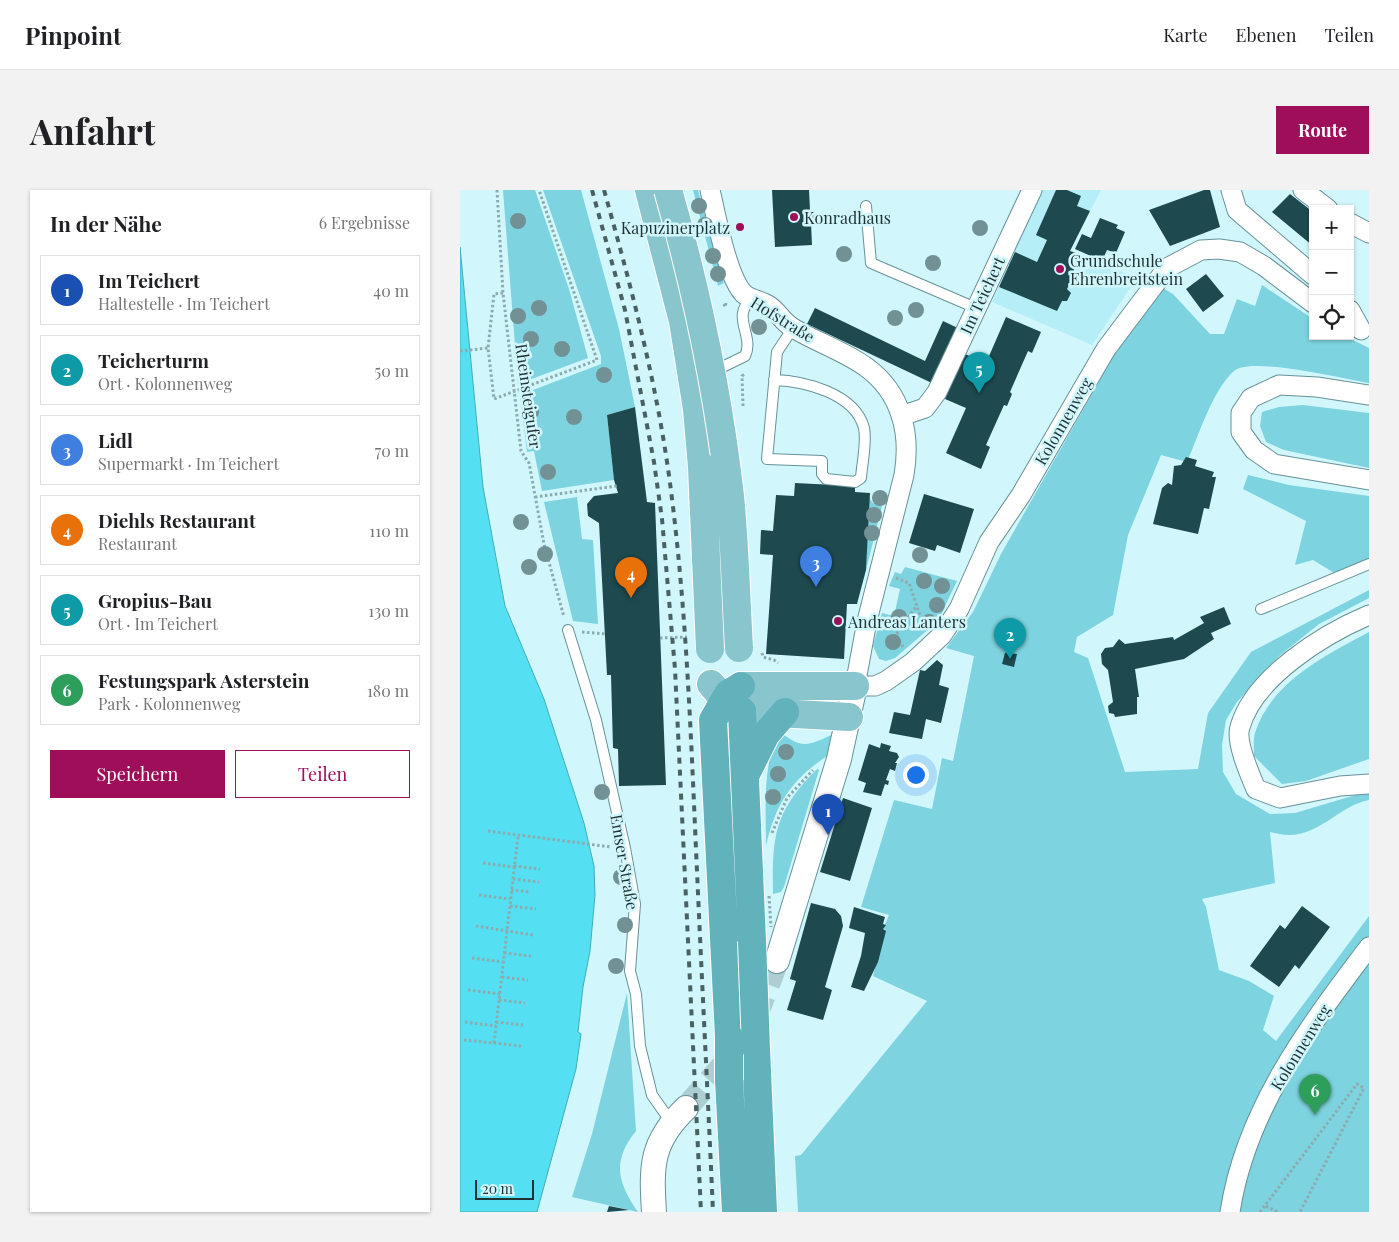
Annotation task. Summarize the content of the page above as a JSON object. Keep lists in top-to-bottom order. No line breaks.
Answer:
{"streets":{"street":["Im Teichert","Hofstraße","Kolonnenweg","Emser Straße"],"path":["Rheinsteigufer"]},"crossings":[["Im Teichert","Hofstraße"],["Rheinsteigufer","Emser Straße"]],"places":["Konradhaus","Kapuzinerplatz","Grundschule Ehrenbreitstein","Andreas Lanters"],"scale_bar":"20 m","page":{"header":"Pinpoint","nav":["Karte","Ebenen","Teilen"],"buttons":["Route",["Speichern","Teilen"]],"title":"Anfahrt","heading":["In der Nähe","6 Ergebnisse"],"map_buttons":["+","−"],"list":[{"mark":"1","name":"Im Teichert","note":"Haltestelle · Im Teichert","value":"40 m"},{"mark":"2","name":"Teicherturm","note":"Ort · Kolonnenweg","value":"50 m"},{"mark":"3","name":"Lidl","note":"Supermarkt · Im Teichert","value":"70 m"},{"mark":"4","name":"Diehls Restaurant","note":"Restaurant","value":"110 m"},{"mark":"5","name":"Gropius-Bau","note":"Ort · Im Teichert","value":"130 m"},{"mark":"6","name":"Festungspark Asterstein","note":"Park · Kolonnenweg","value":"180 m"}],"pins":["5","3","4","2","1","6"],"scale":"20 m"}}
